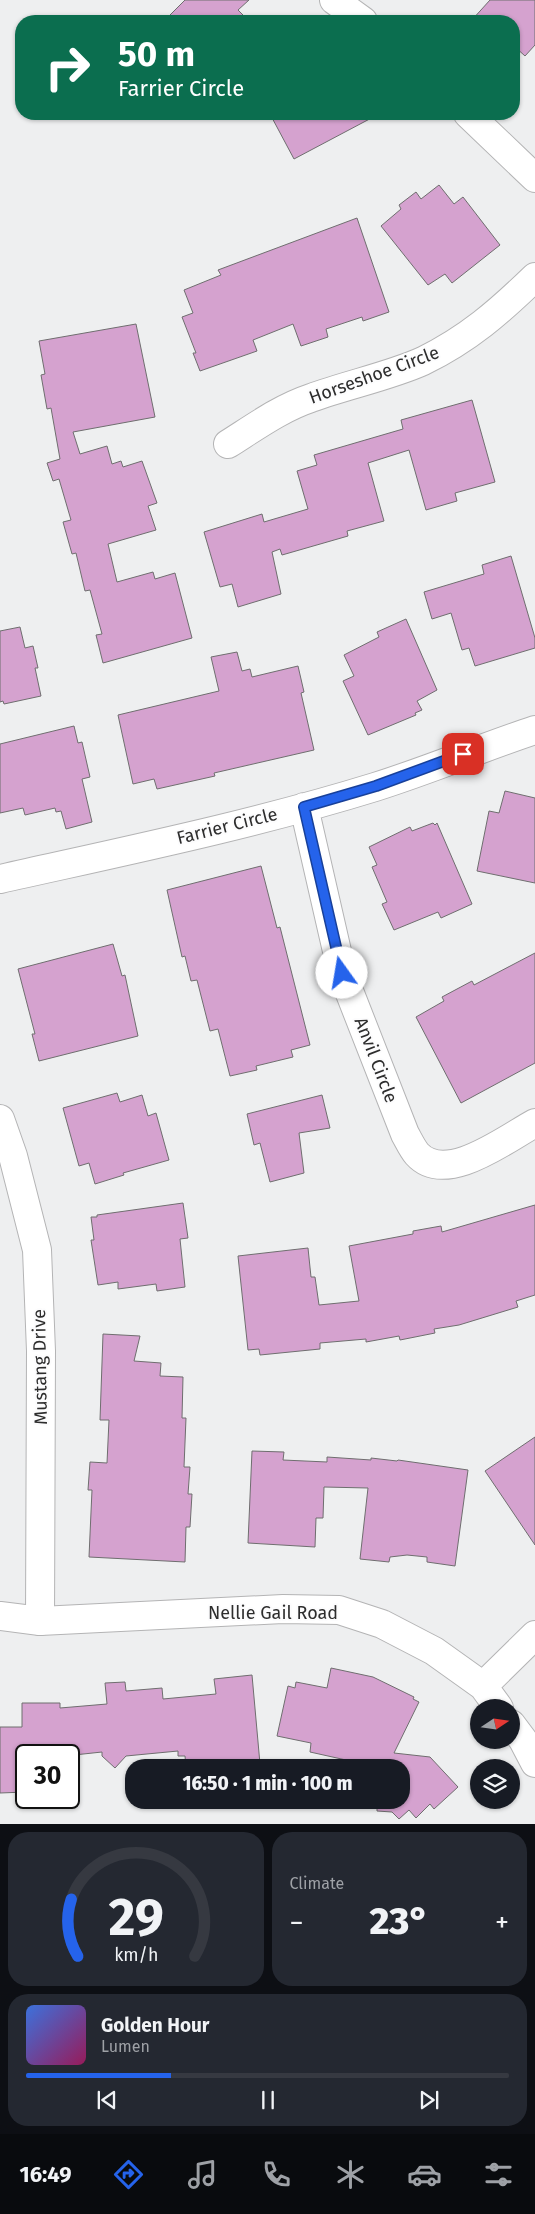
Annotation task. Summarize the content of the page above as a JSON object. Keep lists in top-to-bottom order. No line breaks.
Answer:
{"streets":{"street":["Horseshoe Circle","Farrier Circle","Anvil Circle","Mustang Drive","Nellie Gail Road"]},"crossings":[["Farrier Circle","Anvil Circle"],["Mustang Drive","Nellie Gail Road"]],"north":"right","page":{"turn":["50 m","Farrier Circle"],"limit":"30","trip":"16:50 · 1 min · 100 m","tile":"Climate","heat":["−","23°","+"],"song":["Golden Hour","Lumen"],"tabs":"16:49","gauge":["29","km/h"]}}
